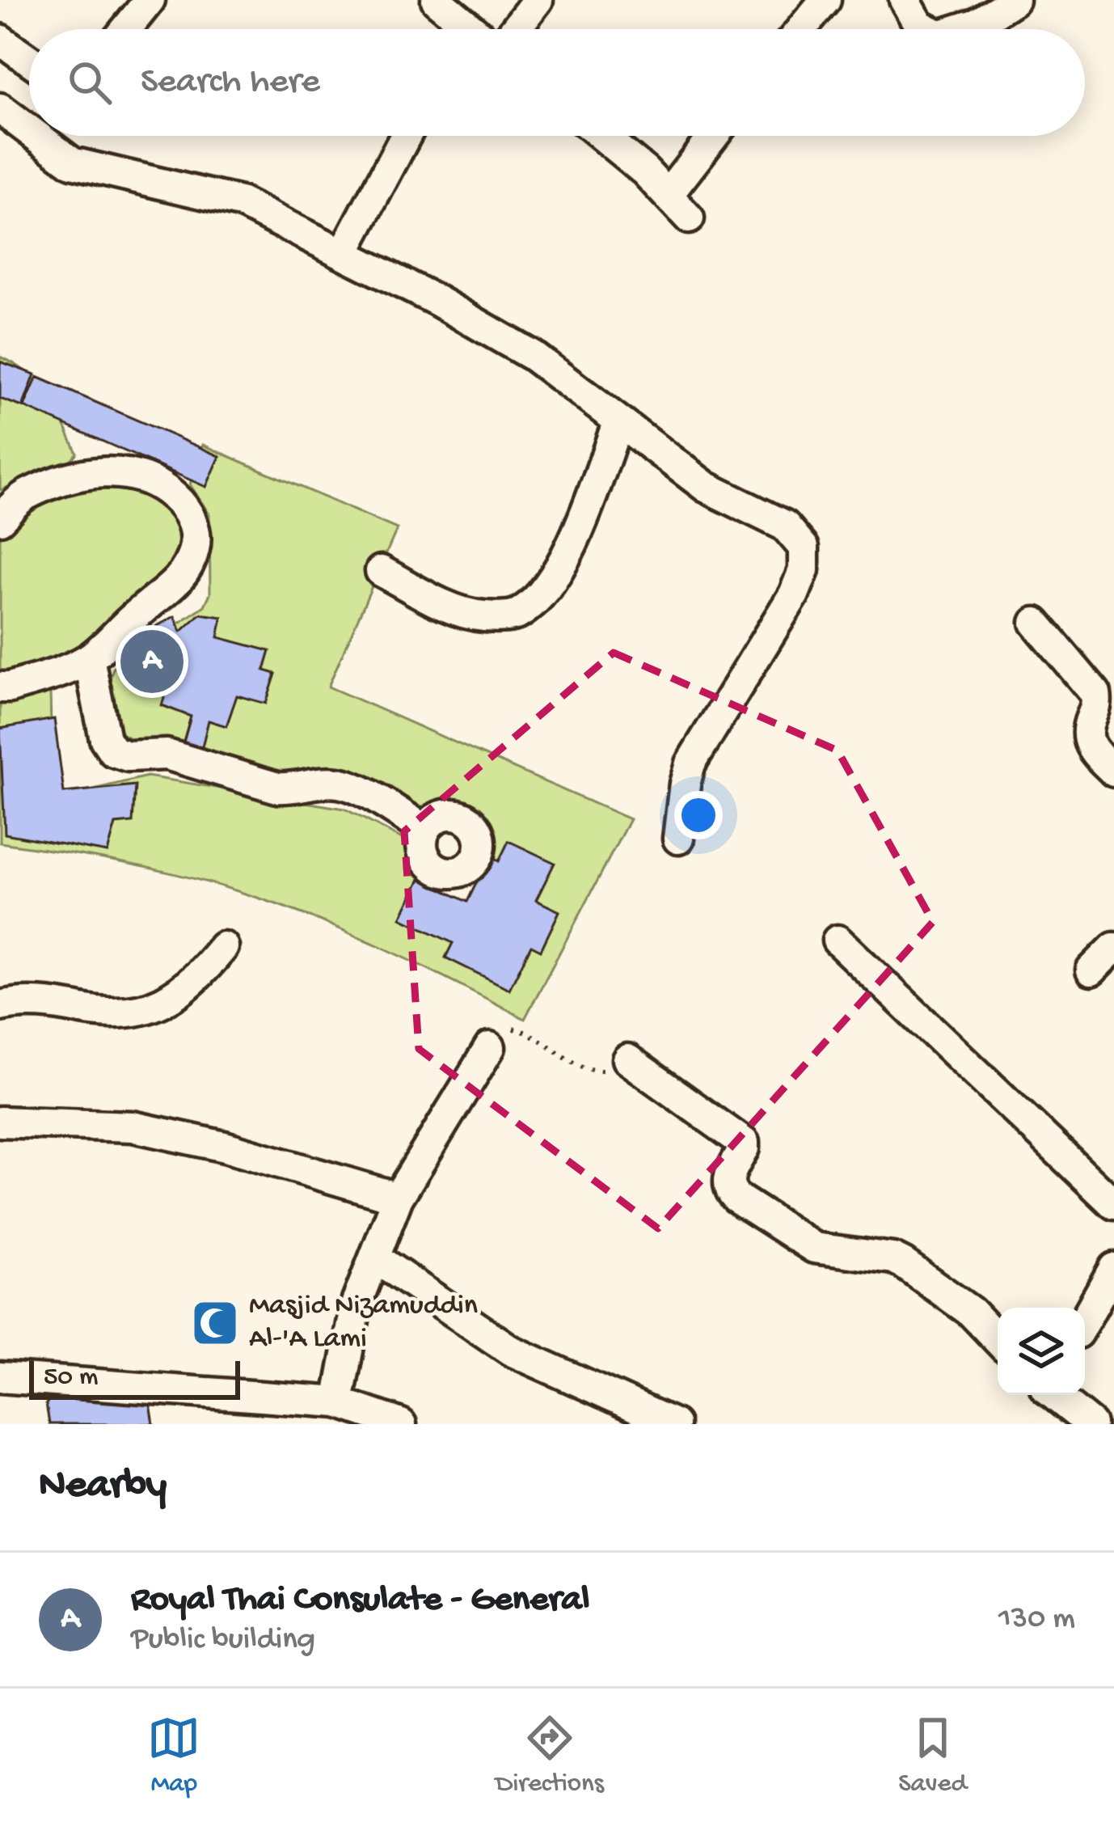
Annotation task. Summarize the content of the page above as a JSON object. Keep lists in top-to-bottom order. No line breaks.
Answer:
{"places":{"mosque":["Masjid Nizamuddin Al-'A Lami"]},"scale_bar":"50 m","page":{"search":"Search here","pins":"A","scale":"50 m","heading":"Nearby","list":[{"mark":"A","name":"Royal Thai Consulate - General","note":"Public building","value":"130 m"}],"nav":["Map","Directions","Saved"]}}
